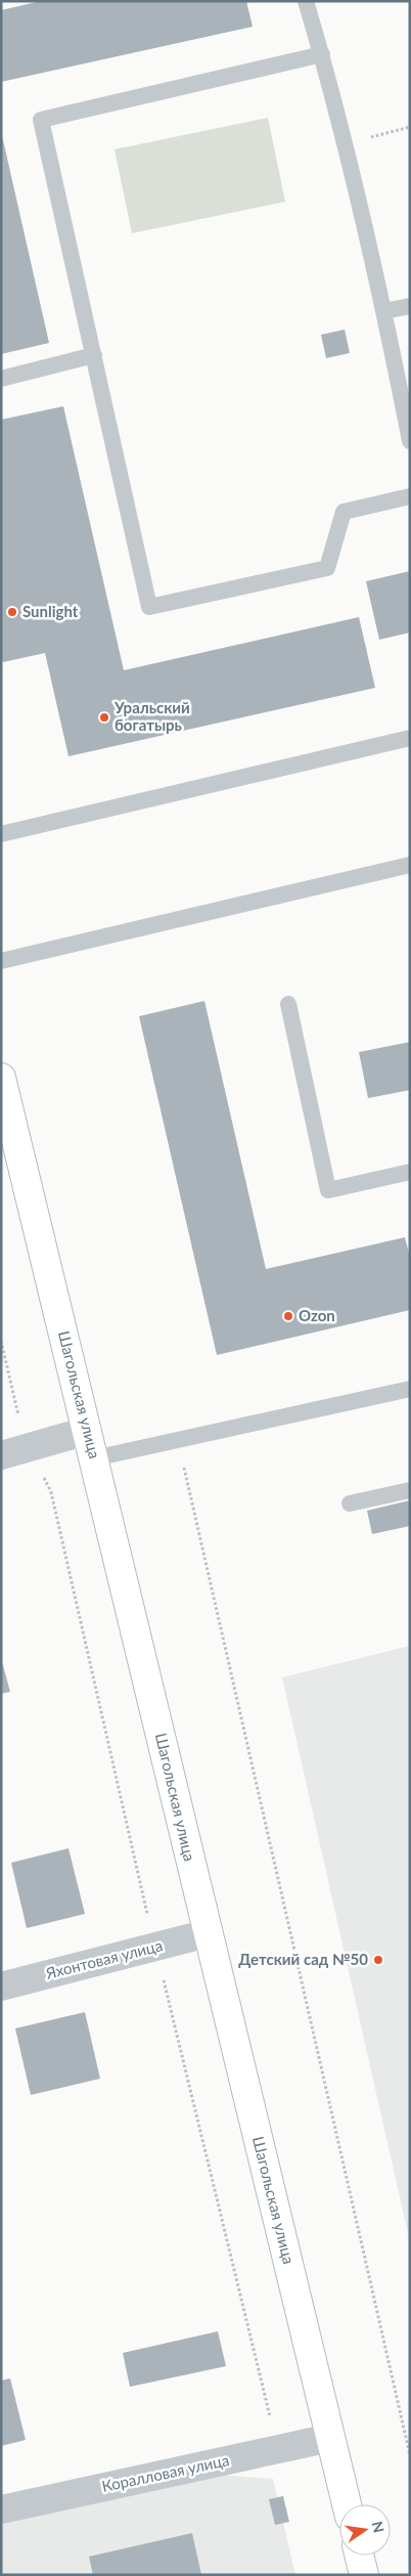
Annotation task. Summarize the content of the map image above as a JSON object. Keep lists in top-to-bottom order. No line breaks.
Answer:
{"streets":{"main road":["Шагольская улица"],"street":["Яхонтовая улица","Коралловая улица"]},"crossings":[["Шагольская улица","Яхонтовая улица"],["Шагольская улица","Коралловая улица"]],"places":["Sunlight","Уральский богатырь","Ozon","Детский сад №50"],"north":"right"}
